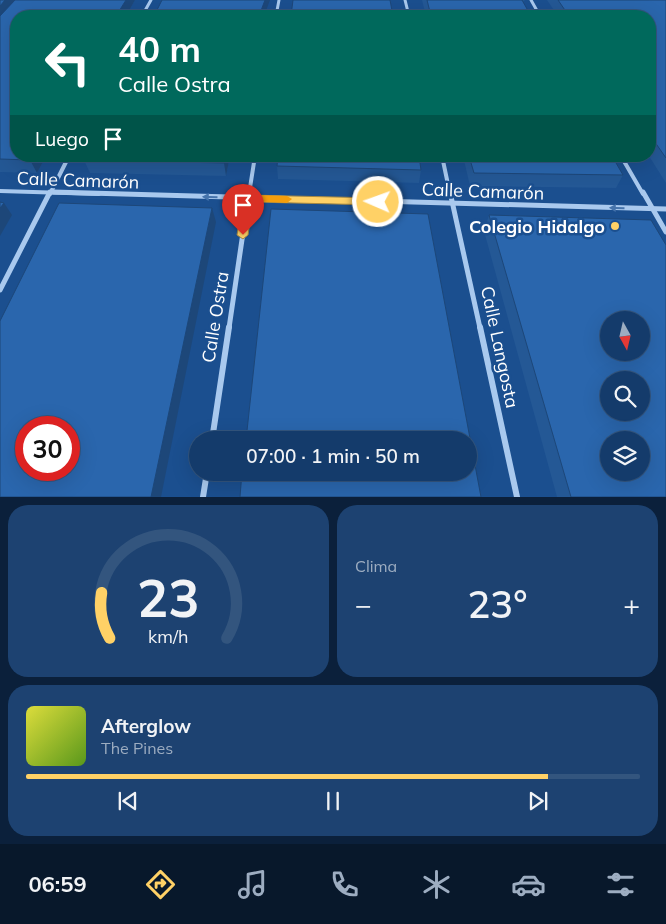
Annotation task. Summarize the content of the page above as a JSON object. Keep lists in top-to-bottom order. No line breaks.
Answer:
{"streets":{"street":["Calle Camarón","Calle Ostra","Calle Langosta"]},"crossings":[["Calle Camarón","Calle Ostra"],["Calle Camarón","Calle Langosta"]],"one_way":["Calle Camarón"],"places":["Colegio Hidalgo"],"north":"bottom","page":{"turn":["40 m","Calle Ostra"],"then":"Luego","limit":"30","trip":"07:00 · 1 min · 50 m","tile":"Clima","heat":["−","23°","+"],"song":["Afterglow","The Pines"],"tabs":"06:59","gauge":["23","km/h"]}}
